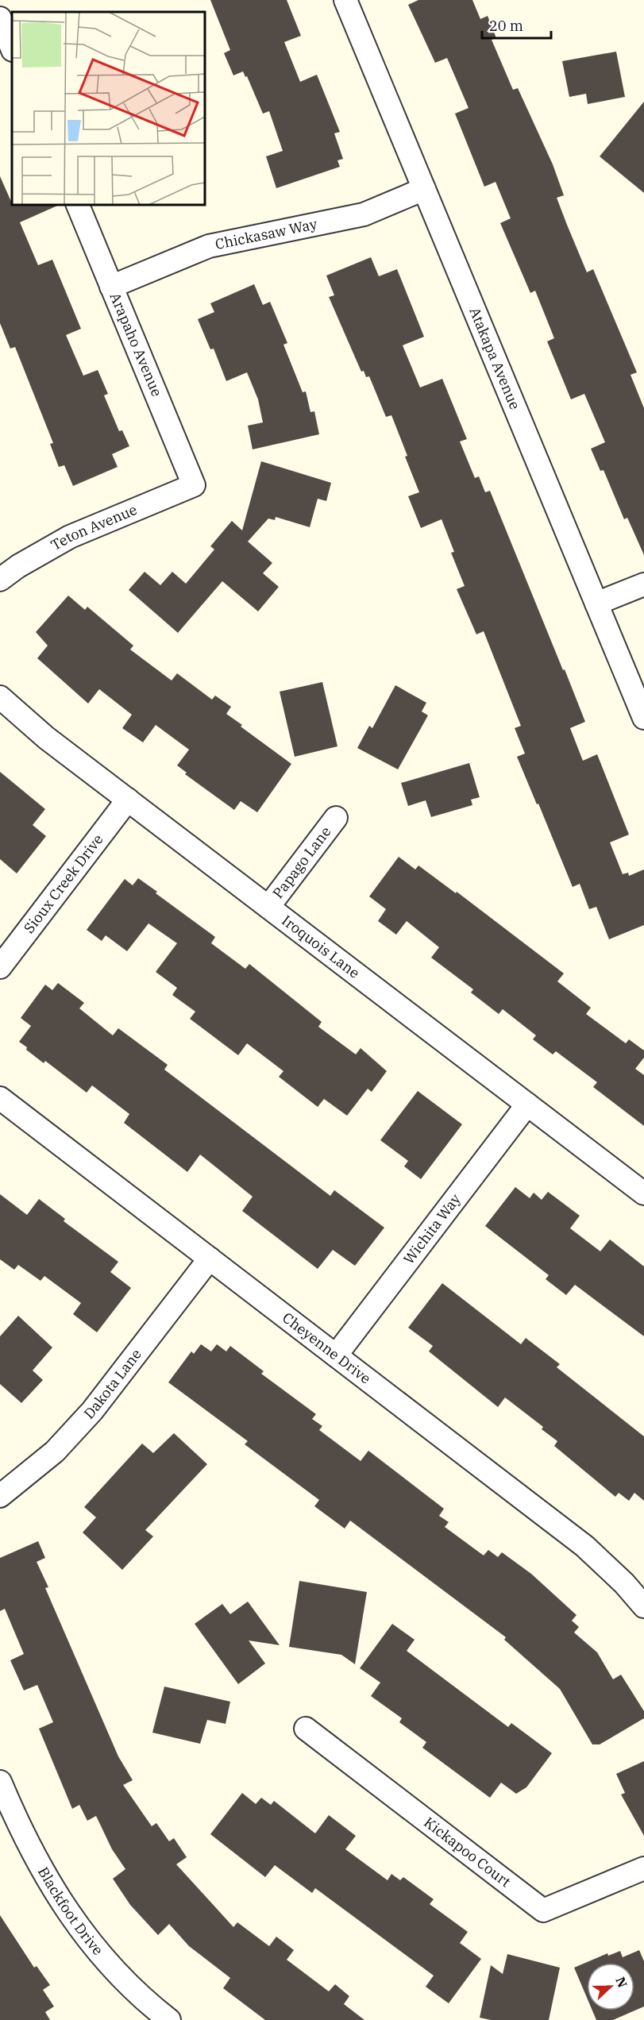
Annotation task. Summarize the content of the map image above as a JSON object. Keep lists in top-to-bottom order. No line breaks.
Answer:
{"streets":{"street":["Chickasaw Way","Arapaho Avenue","Atakapa Avenue","Teton Avenue","Papago Lane","Sioux Creek Drive","Iroquois Lane","Wichita Way","Cheyenne Drive","Dakota Lane","Kickapoo Court","Blackfoot Drive"]},"crossings":[["Chickasaw Way","Arapaho Avenue"],["Chickasaw Way","Atakapa Avenue"],["Arapaho Avenue","Teton Avenue"],["Papago Lane","Iroquois Lane"],["Sioux Creek Drive","Iroquois Lane"],["Iroquois Lane","Wichita Way"],["Wichita Way","Cheyenne Drive"],["Cheyenne Drive","Dakota Lane"]],"scale_bar":"20 m","north":"right"}
